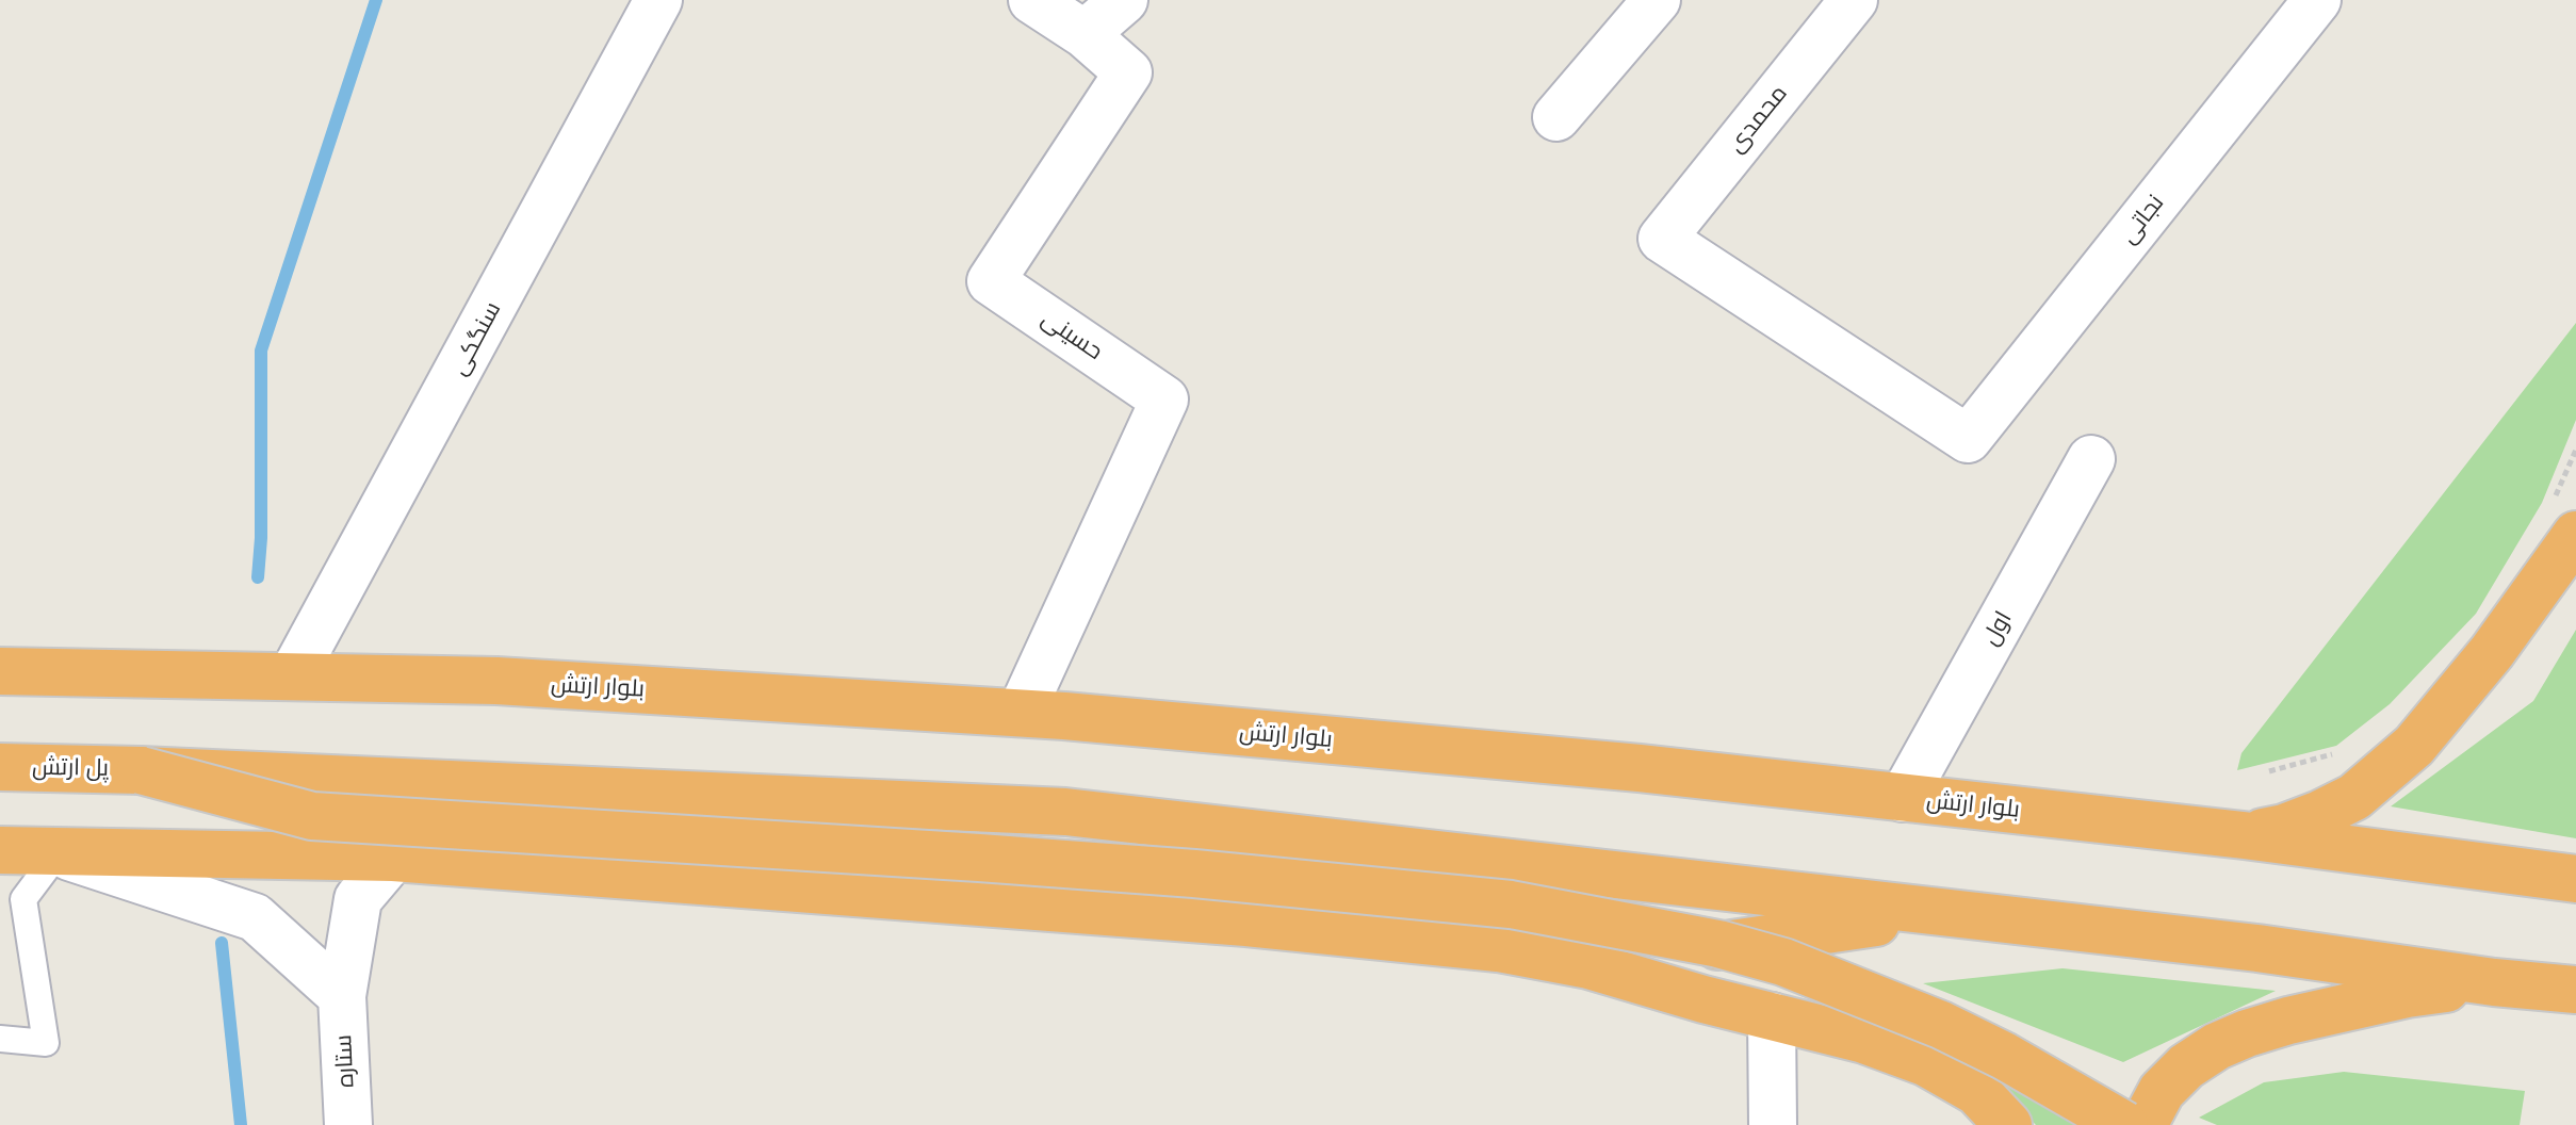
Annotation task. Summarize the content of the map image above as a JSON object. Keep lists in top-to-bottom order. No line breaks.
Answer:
{"streets":{"highway":["بلوار ارتش","پل ارتش"],"street":["محمدی","نجاتی","حسینی","سنگکی","اول","ستاره"]},"crossings":[["محمدی","نجاتی"],["حسینی","بلوار ارتش"],["سنگکی","بلوار ارتش"],["اول","بلوار ارتش"]]}
